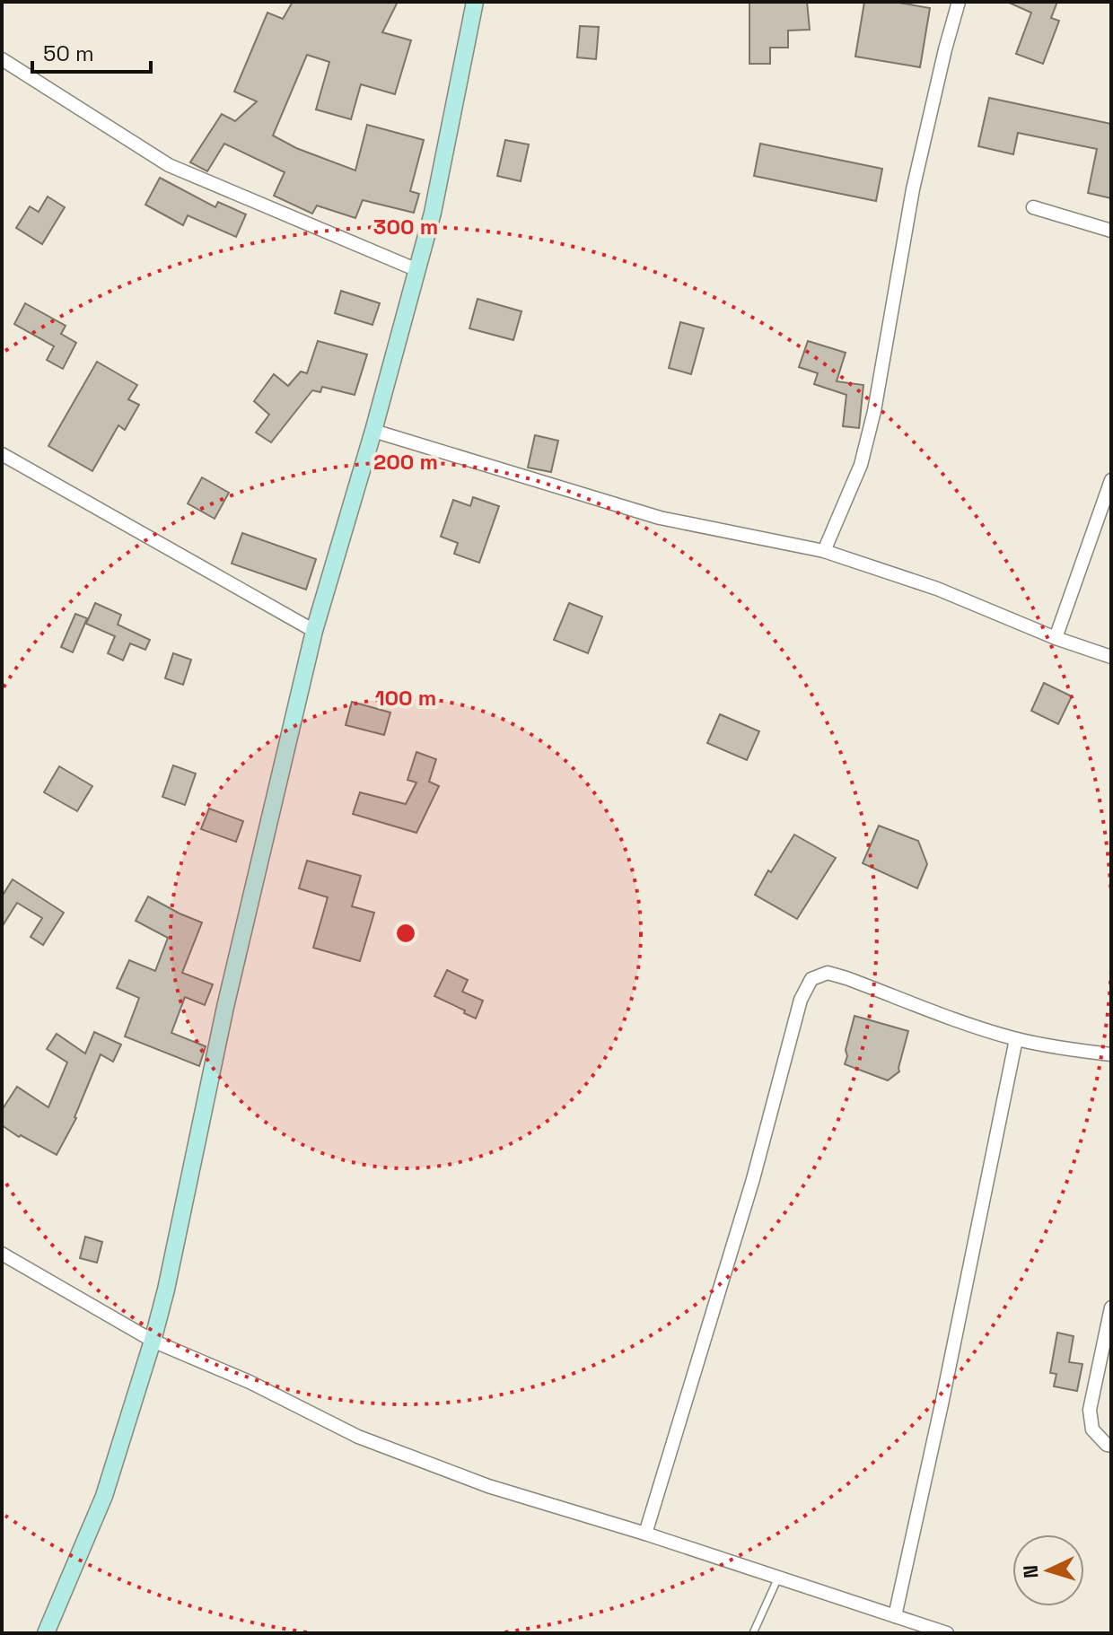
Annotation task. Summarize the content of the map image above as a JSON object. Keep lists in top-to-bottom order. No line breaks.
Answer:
{"scale_bar":"50 m","north":"left","rings":["300 m","200 m","100 m"]}
